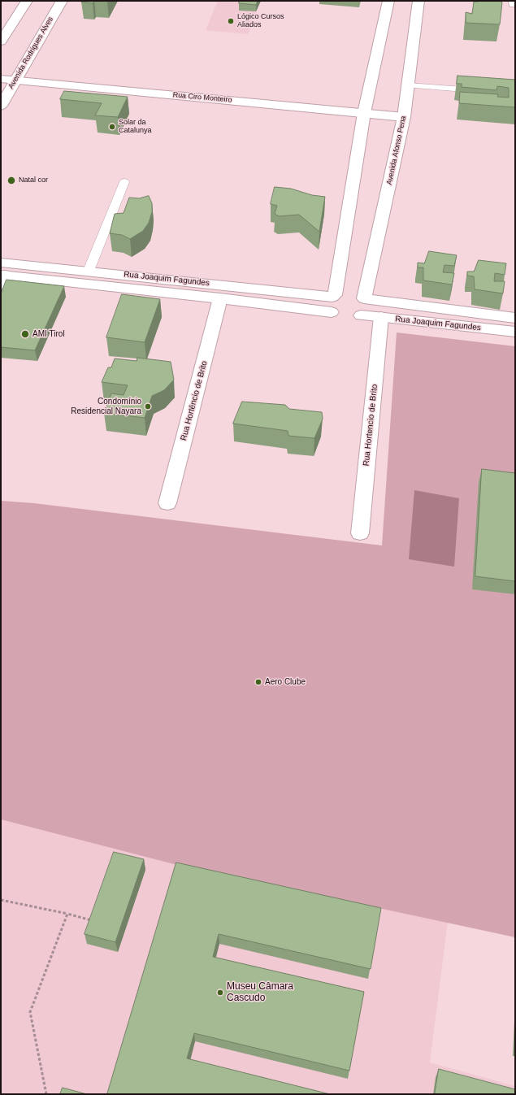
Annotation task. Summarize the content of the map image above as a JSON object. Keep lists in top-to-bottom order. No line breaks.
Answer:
{"streets":{"main road":["Avenida Rodrigues Alves","Rua Ciro Monteiro","Avenida Afonso Pena","Rua Joaquim Fagundes","Rua Hortêncio de Brito","Rua Hortencio de Brito"]},"crossings":[["Avenida Rodrigues Alves","Rua Ciro Monteiro"],["Rua Ciro Monteiro","Avenida Afonso Pena"],["Avenida Afonso Pena","Rua Joaquim Fagundes"],["Rua Joaquim Fagundes","Rua Hortêncio de Brito"],["Rua Joaquim Fagundes","Rua Hortencio de Brito"]],"places":["Lógico Cursos Aliados","Solar da Catalunya","Natal cor","AMI Tirol","Condomínio Residencial Nayara","Aero Clube","Museu Câmara Cascudo"]}
